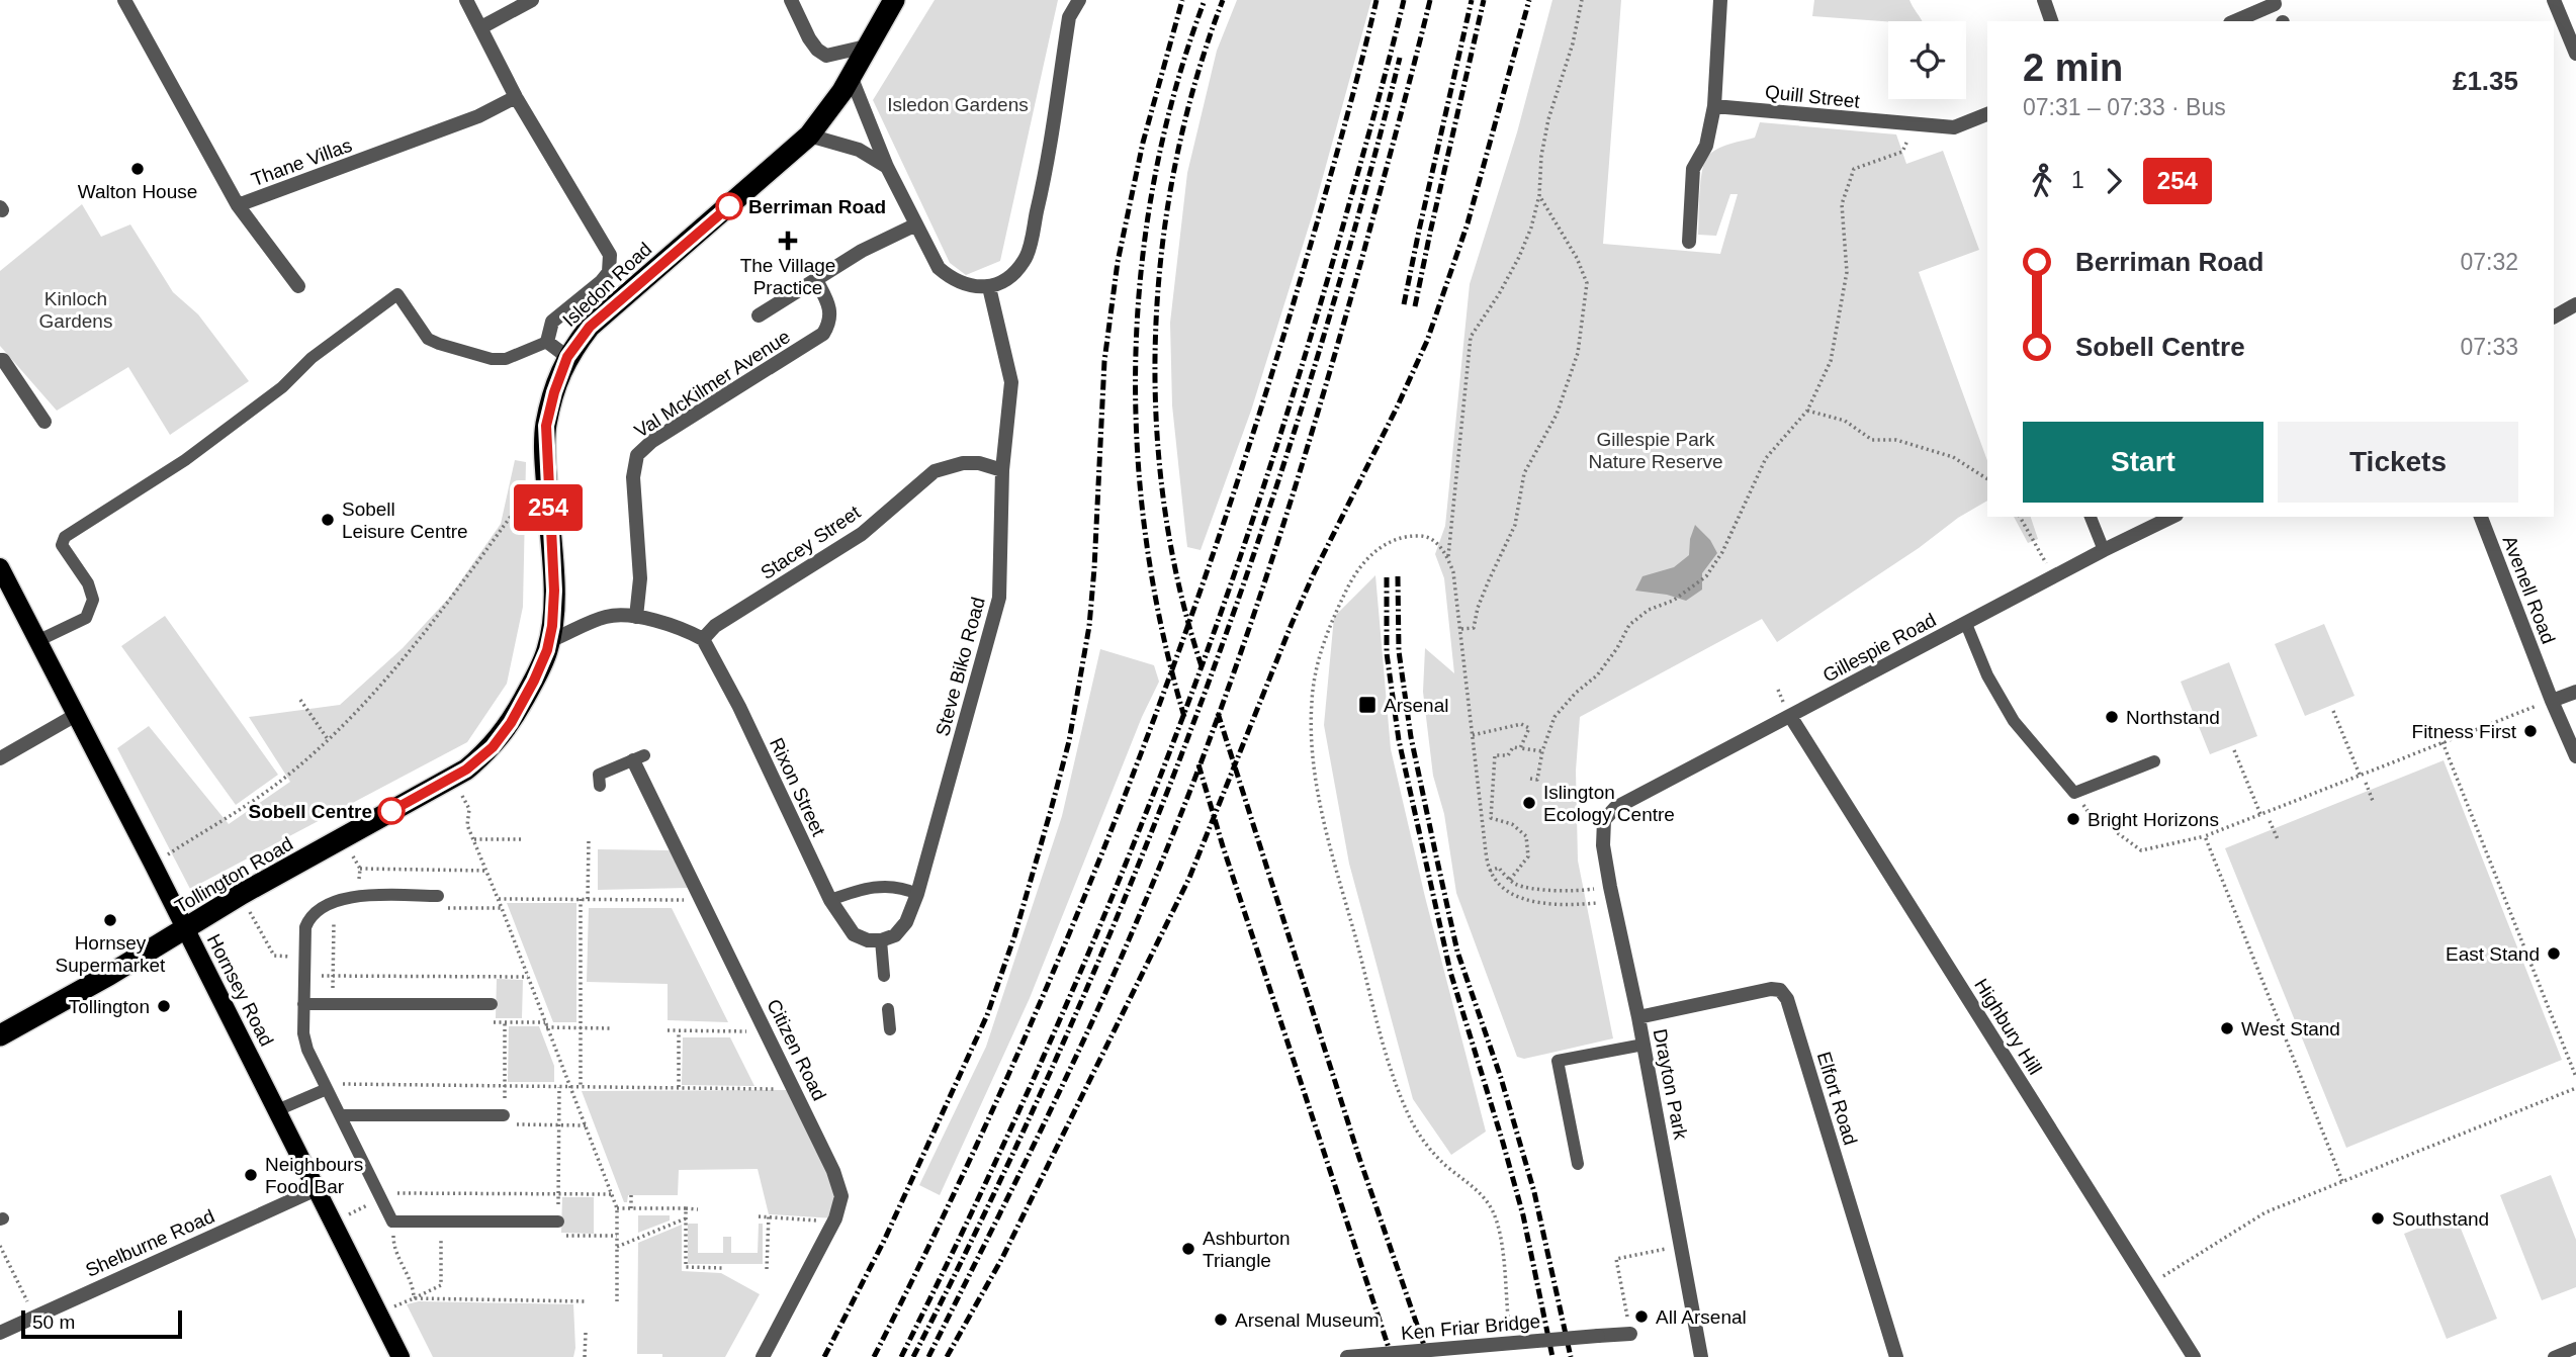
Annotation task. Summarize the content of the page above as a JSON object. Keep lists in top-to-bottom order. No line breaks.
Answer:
{"streets":{"highway":["Isledon Road","Tollington Road"],"main road":["Hornsey Road"],"street":["Quill Street","Thane Villas","Val McKilmer Avenue","Stacey Street","Avenell Road","Gillespie Road","Steve Biko Road","Rixon Street","Highbury Hill","Citizen Road","Drayton Park","Elfort Road","Shelburne Road","Ken Friar Bridge"]},"crossings":[["Isledon Road","Tollington Road"],["Stacey Street","Steve Biko Road"],["Stacey Street","Rixon Street"],["Gillespie Road","Highbury Hill"],["Gillespie Road","Drayton Park"],["Steve Biko Road","Rixon Street"],["Tollington Road","Hornsey Road"],["Hornsey Road","Shelburne Road"],["Drayton Park","Elfort Road"]],"parks":["Isledon Gardens","Kinloch Gardens","Gillespie Park Nature Reserve"],"places":{"other":["Walton House","Berriman Road","Sobell Leisure Centre","Northstand","Fitness First","Islington Ecology Centre","Sobell Centre","Bright Horizons","Hornsey Supermarket","East Stand","Tollington","West Stand","Neighbours Food Bar","Southstand","Ashburton Triangle","All Arsenal","Arsenal Museum"],"health":["The Village Practice"],"transit":["Arsenal"]},"lines":["bus line 254"],"scale_bar":"50 m","page":{"on_map":"254","heading":["2 min","07:31 – 07:33 · Bus","£1.35"],"legs":["1","254"],"list":[{"name":"Berriman Road","value":"07:32"},{"name":"Sobell Centre","value":"07:33"}],"buttons":["Start","Tickets"],"scale":"50 m"}}
